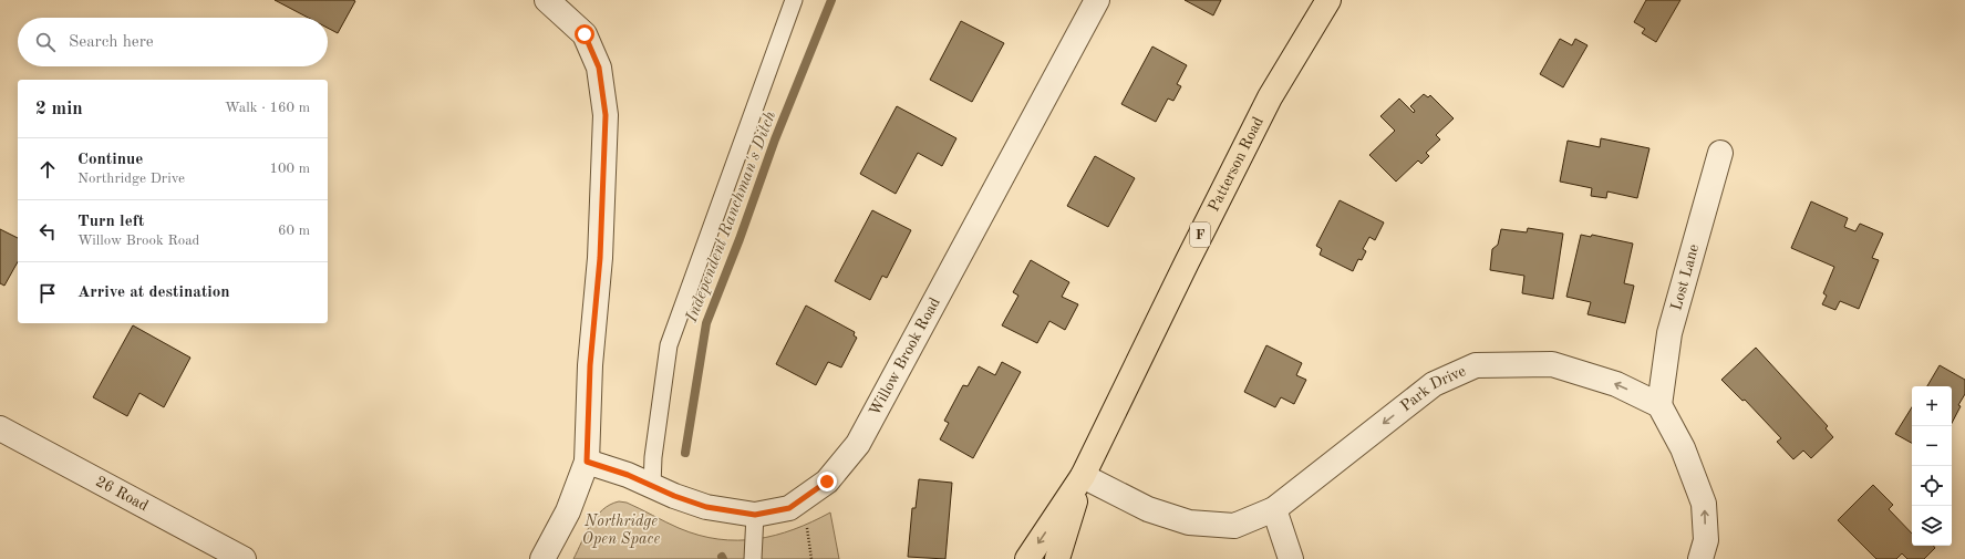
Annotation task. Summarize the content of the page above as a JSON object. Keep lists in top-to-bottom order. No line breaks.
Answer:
{"streets":{"main road":["Patterson Road","F"],"street":["Lost Lane","Willow Brook Road","Park Drive","26 Road"]},"crossings":[["Patterson Road","Park Drive"],["Lost Lane","Park Drive"]],"one_way":["Park Drive"],"water":["Independent Ranchman's Ditch"],"parks":["Northridge Open Space"],"page":{"search":"Search here","heading":["2 min","Walk · 160 m"],"list":[["Continue","Northridge Drive","100 m"],["Turn left","Willow Brook Road","60 m"],"Arrive at destination"],"map_buttons":["+","−"]}}
